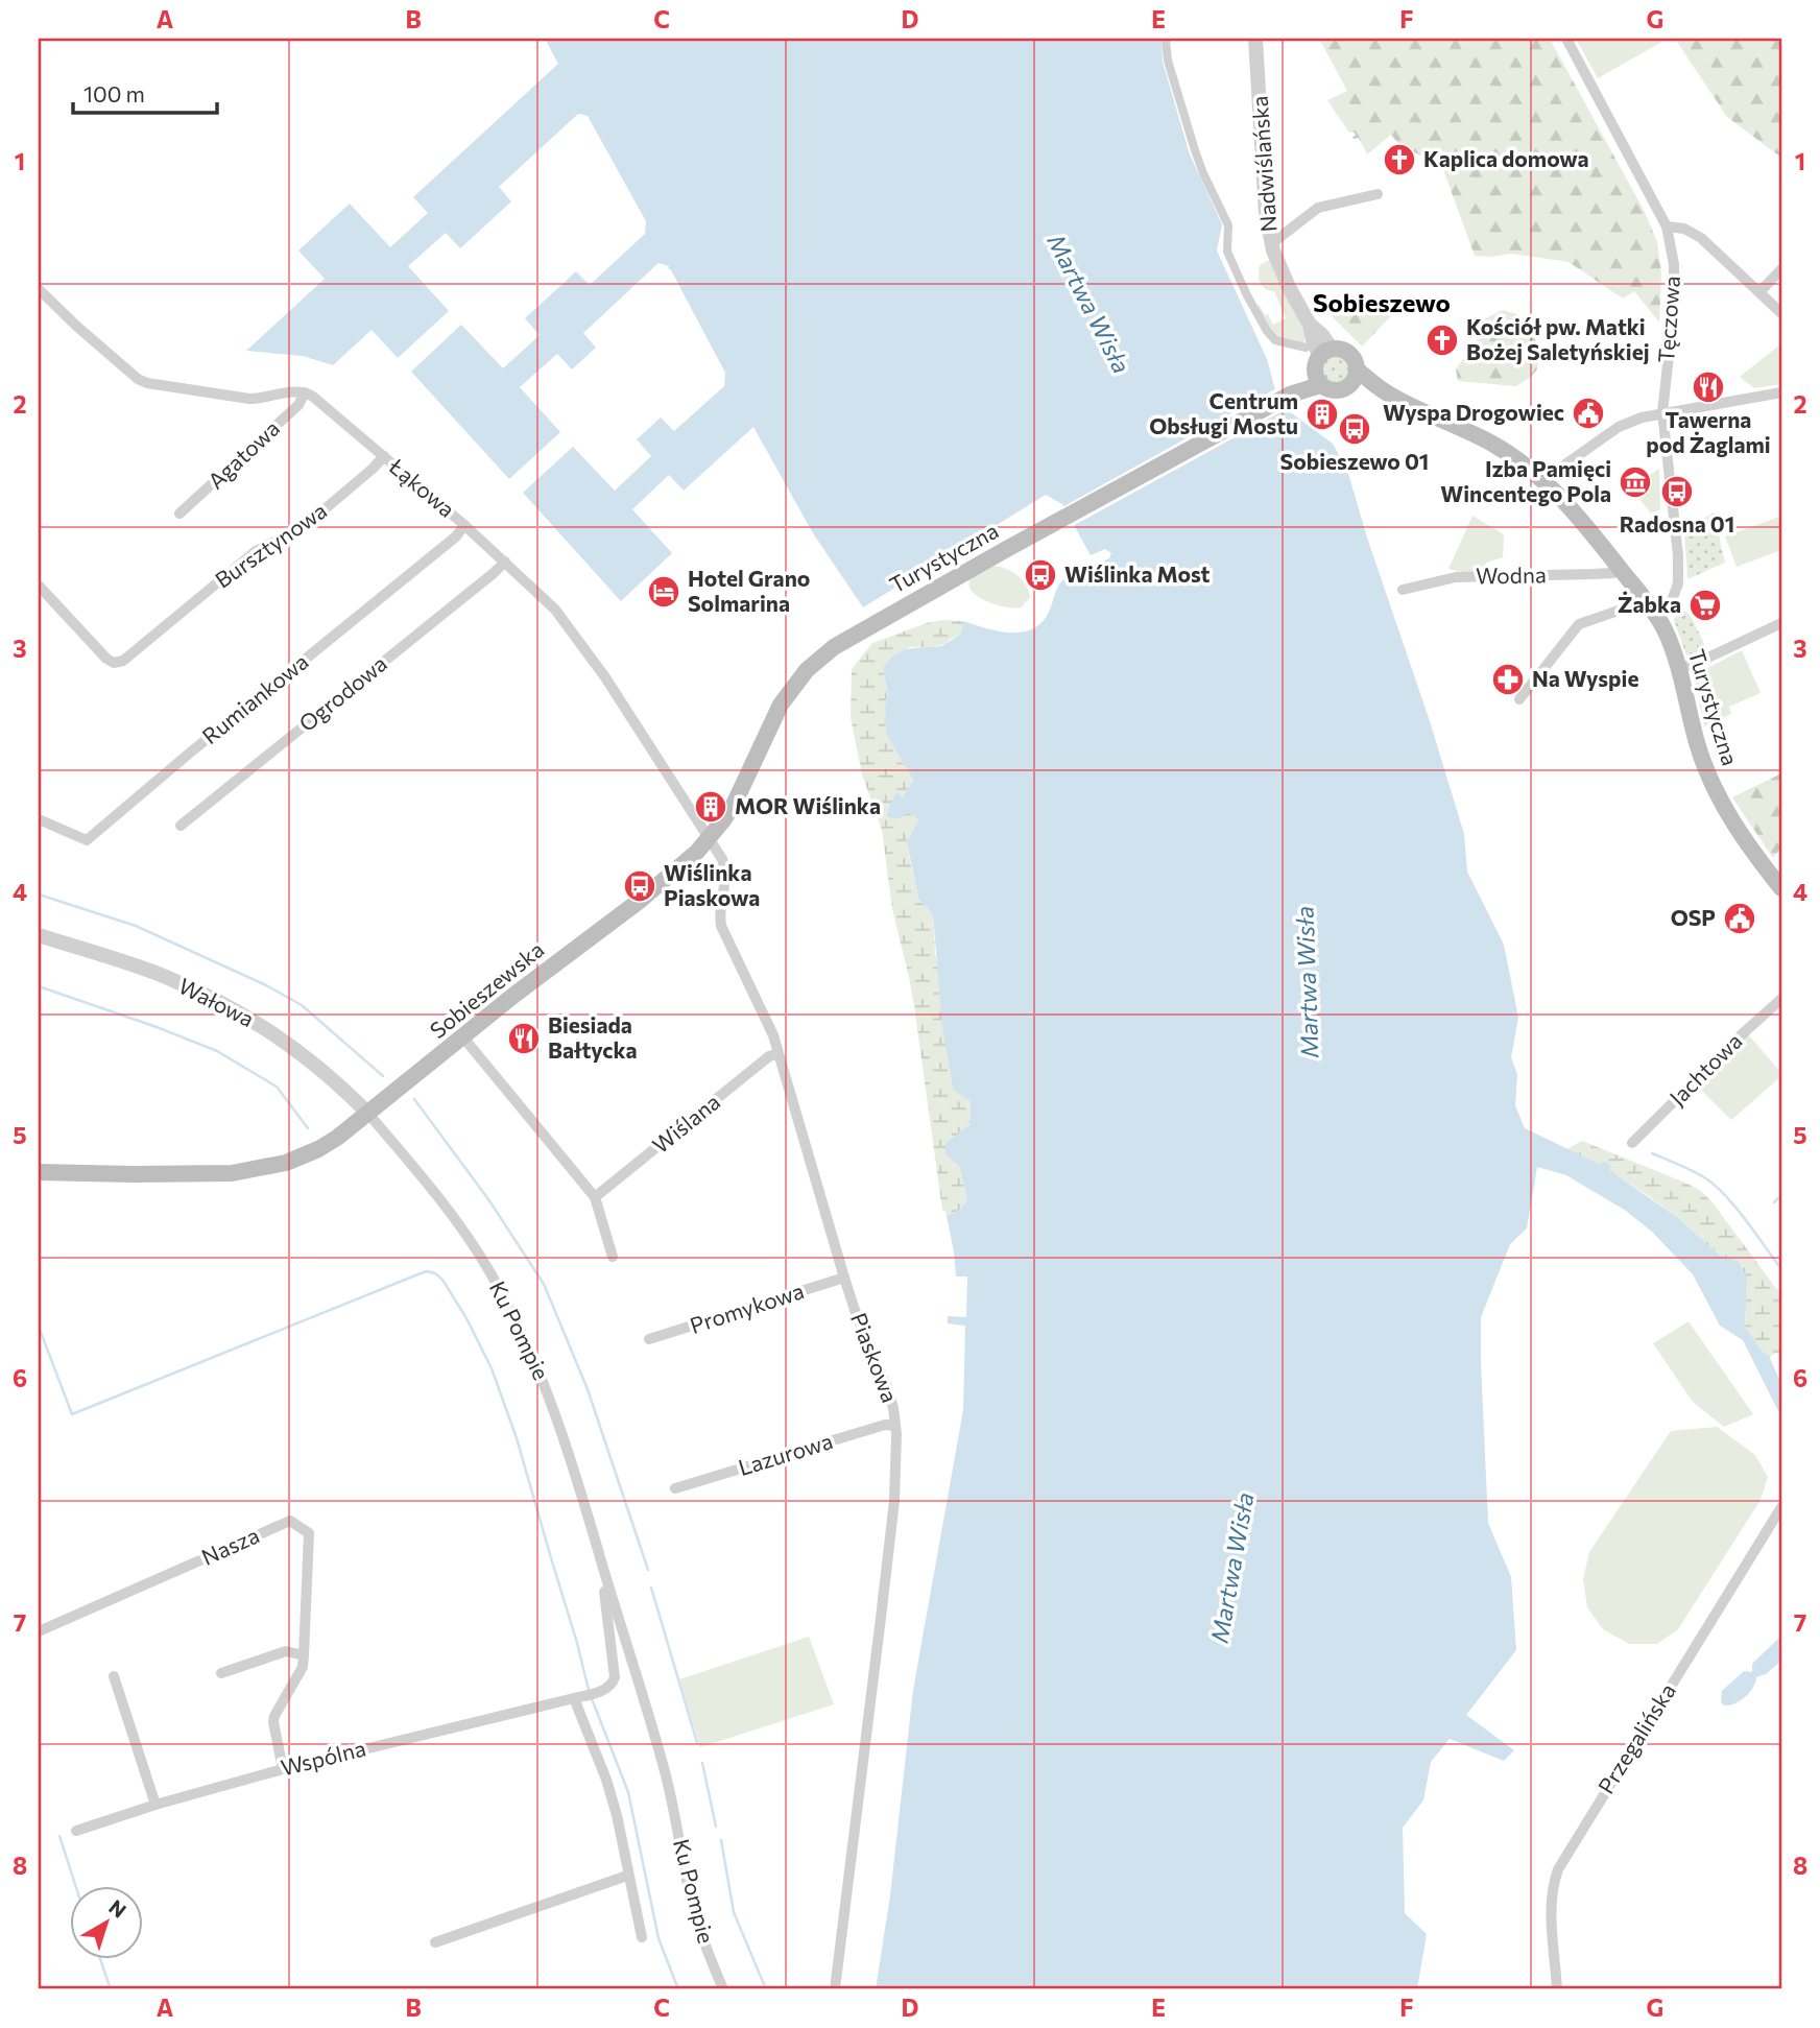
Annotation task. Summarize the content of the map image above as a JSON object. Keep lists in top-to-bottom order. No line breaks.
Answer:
{"streets":{"main road":["Turystyczna","Sobieszewska"],"street":["Nadwiślańska","Tęczowa","Agatowa","Łąkowa","Bursztynowa","Wodna","Ogrodowa","Rumiankowa","Wałowa","Jachtowa","Wiślana","Promykowa","Ku Pompie","Piaskowa","Lazurowa","Nasza","Przegalińska","Wspólna"]},"crossings":[["Nadwiślańska","Turystyczna"],["Tęczowa","Turystyczna"],["Agatowa","Łąkowa"],["Łąkowa","Bursztynowa"],["Łąkowa","Ogrodowa"],["Łąkowa","Rumiankowa"],["Łąkowa","Sobieszewska"],["Łąkowa","Piaskowa"],["Turystyczna","Wodna"],["Turystyczna","Sobieszewska"],["Sobieszewska","Wałowa"],["Sobieszewska","Ku Pompie"],["Sobieszewska","Piaskowa"],["Wałowa","Ku Pompie"],["Wiślana","Piaskowa"],["Promykowa","Piaskowa"],["Ku Pompie","Wspólna"],["Piaskowa","Lazurowa"],["Nasza","Wspólna"]],"districts":["Sobieszewo"],"water":["Martwa Wisła"],"places":{"church":["Kaplica domowa","Kościół pw. Matki Bożej Saletyńskiej"],"restaurant":["Tawerna pod Żaglami","Biesiada Bałtycka"],"public building":["Wyspa Drogowiec","OSP"],"building":["Centrum Obsługi Mostu","MOR Wiślinka"],"bus stop":["Sobieszewo 01","Radosna 01","Wiślinka Most","Wiślinka Piaskowa"],"museum":["Izba Pamięci Wincentego Pola"],"hotel":["Hotel Grano Solmarina"],"supermarket":["Żabka"],"pharmacy":["Na Wyspie"]},"scale_bar":"100 m","north":"top right","grid":{"columns":["A","B","C","D","E","F","G"],"rows":["1","2","3","4","5","6","7","8"]}}
